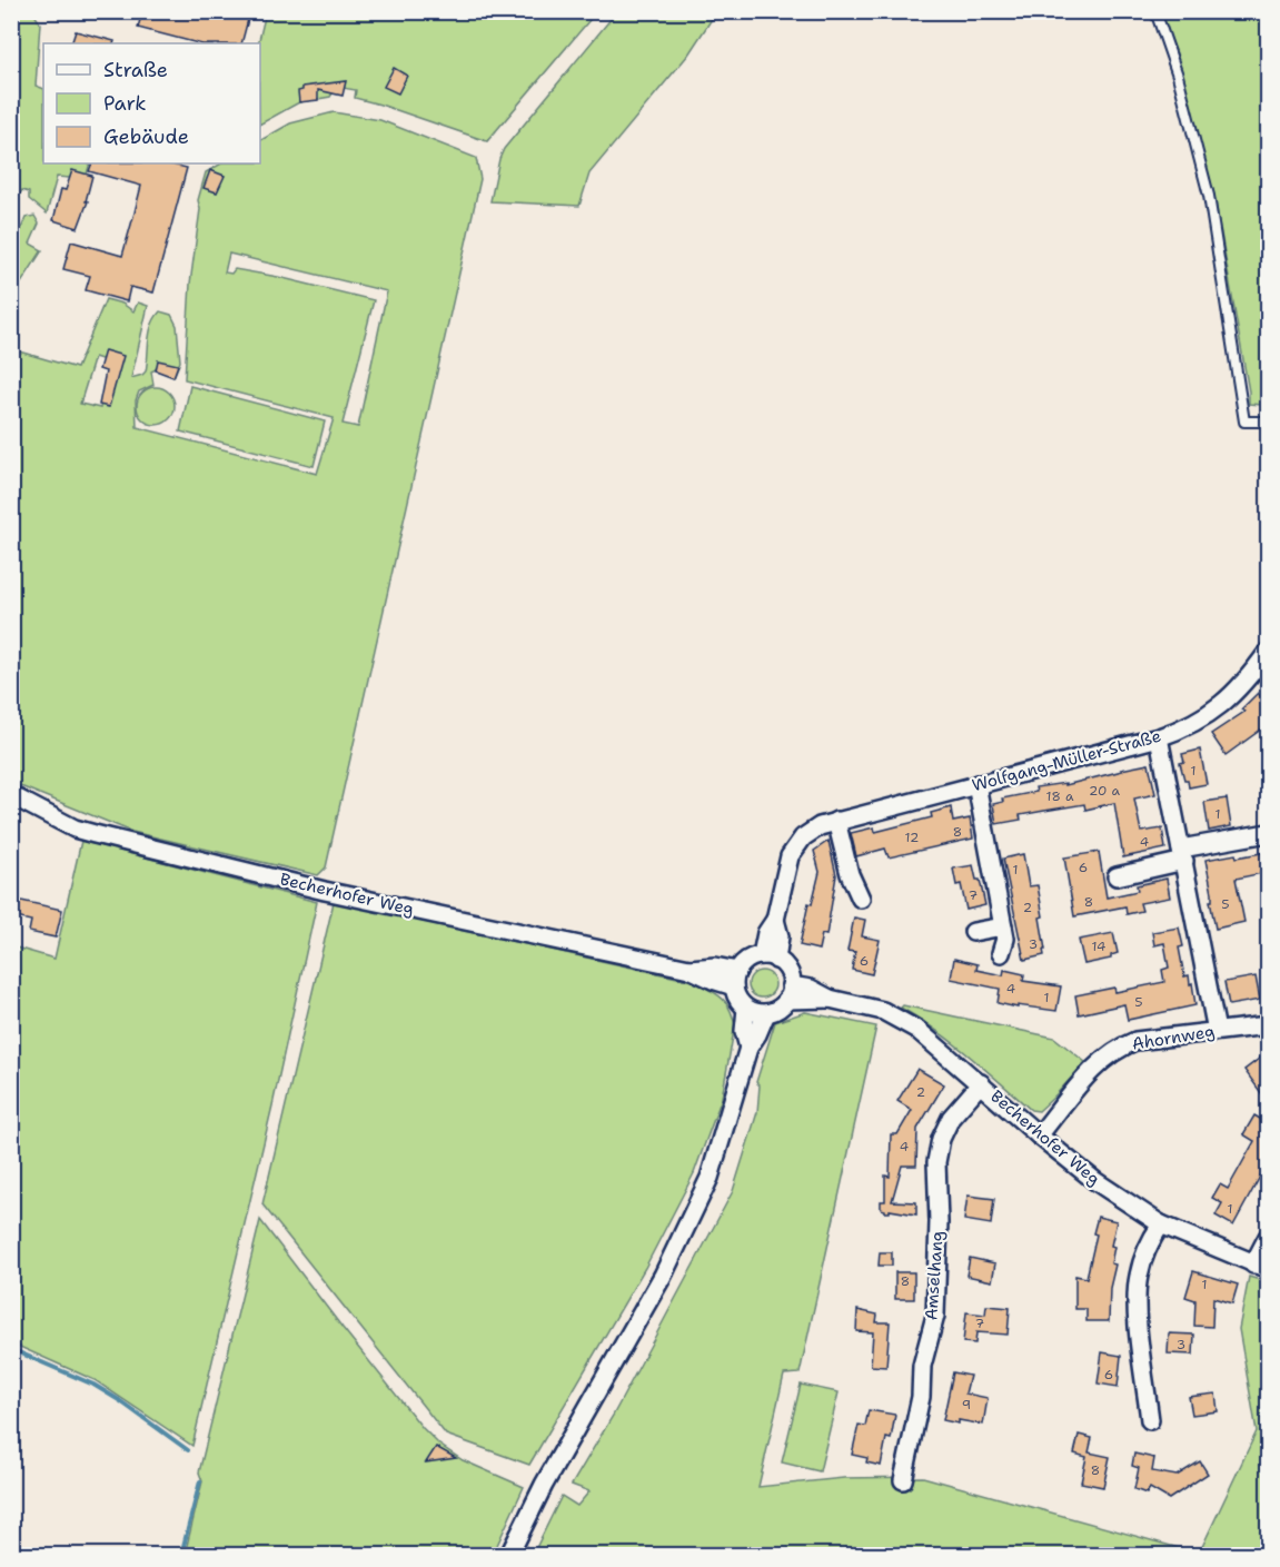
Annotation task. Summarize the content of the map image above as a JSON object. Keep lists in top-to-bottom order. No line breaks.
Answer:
{"streets":{"street":["Wolfgang-Müller-Straße","Becherhofer Weg","Ahornweg","Amselhang"]},"crossings":[["Wolfgang-Müller-Straße","Becherhofer Weg"],["Becherhofer Weg","Ahornweg"],["Becherhofer Weg","Amselhang"]],"house_numbers":["1","20 a","18 a","1","8","12","4","6","1","7","8","5","2","3","14","6","4","1","5","2","4","1","8","1","7","3","6","9","8"],"legend":["Straße","Park","Gebäude"]}
